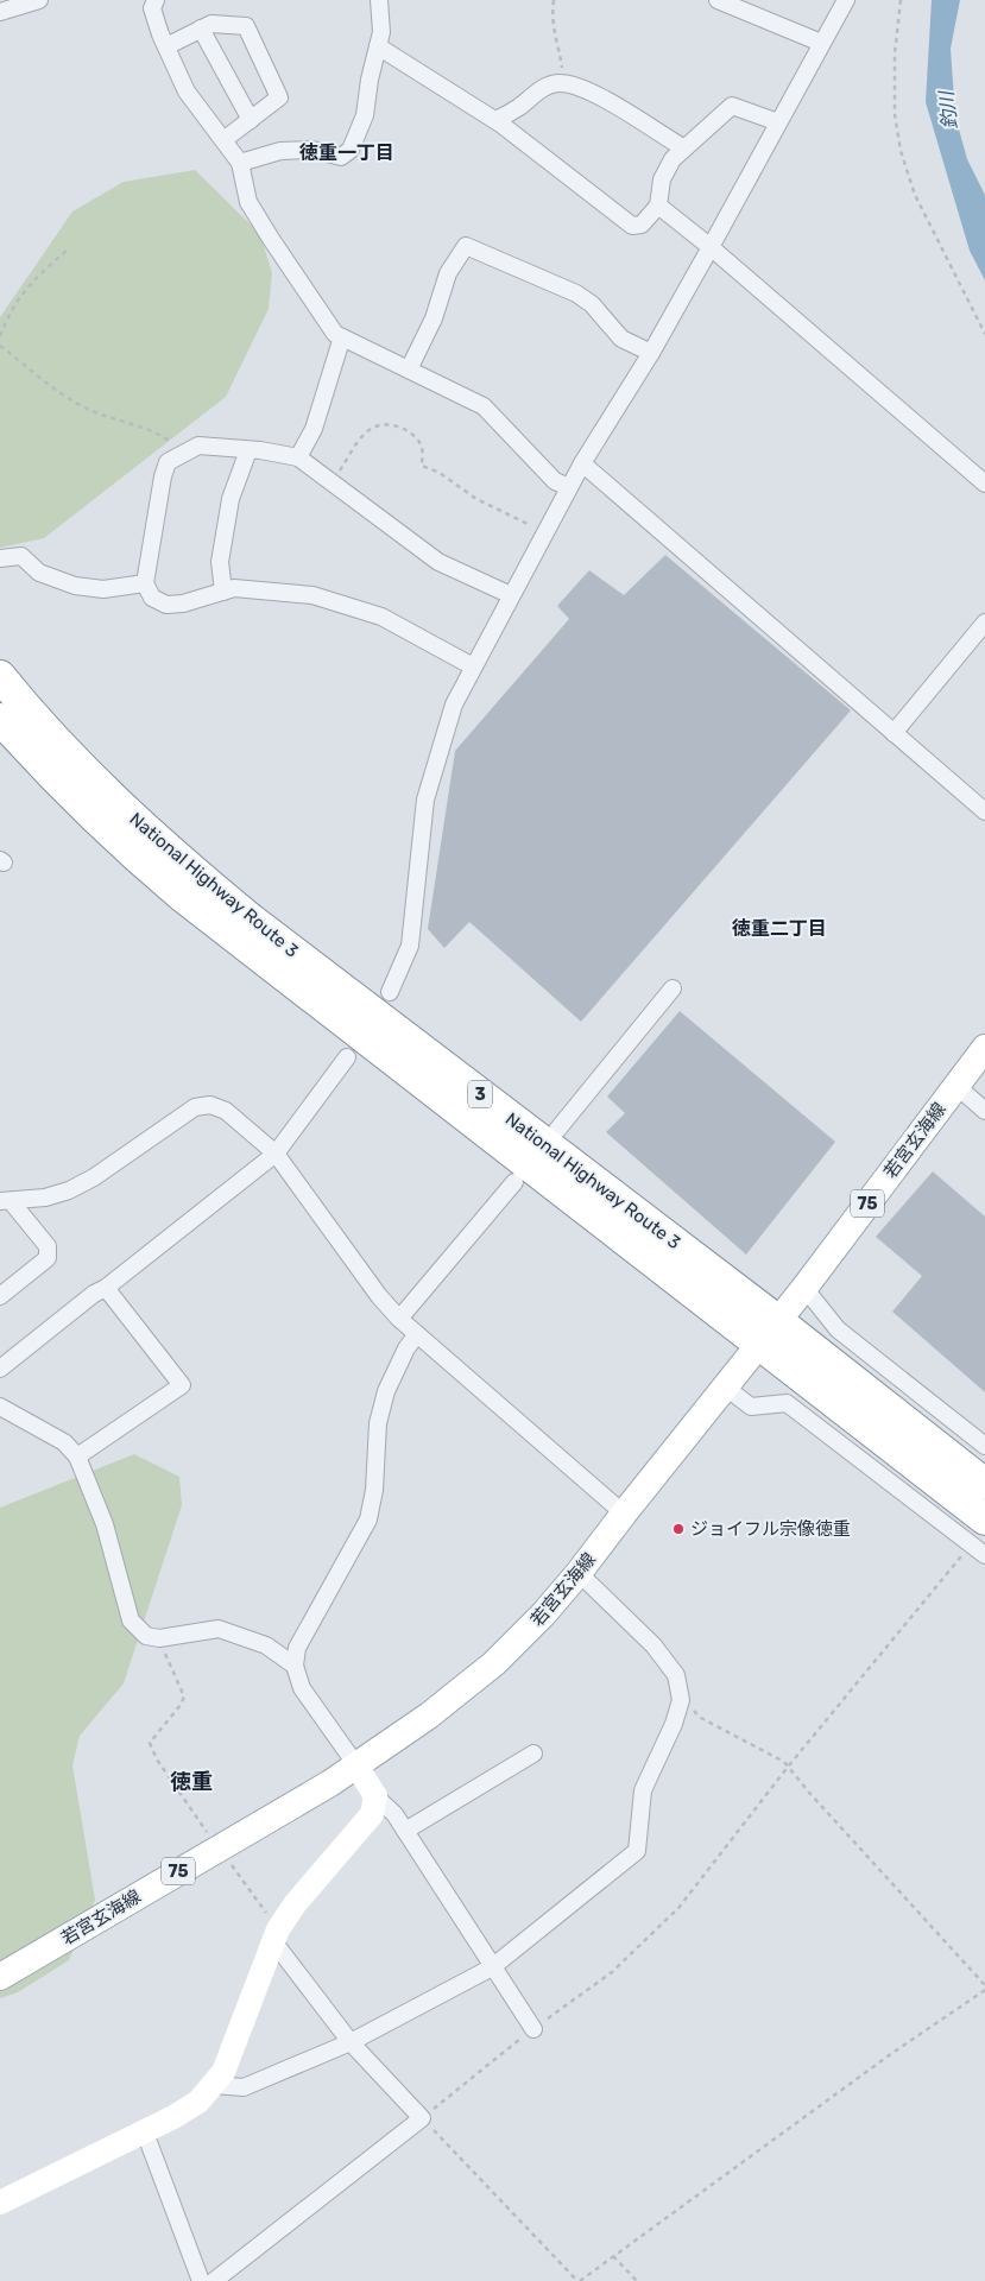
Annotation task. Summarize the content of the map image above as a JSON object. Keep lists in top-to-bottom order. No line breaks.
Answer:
{"streets":{"highway":["National Highway Route 3","3"],"main road":["若宮玄海線","75"]},"crossings":[["National Highway Route 3","若宮玄海線"]],"districts":["徳重一丁目","徳重二丁目","徳重"],"water":["釣川"],"places":["ジョイフル宗像徳重"]}
